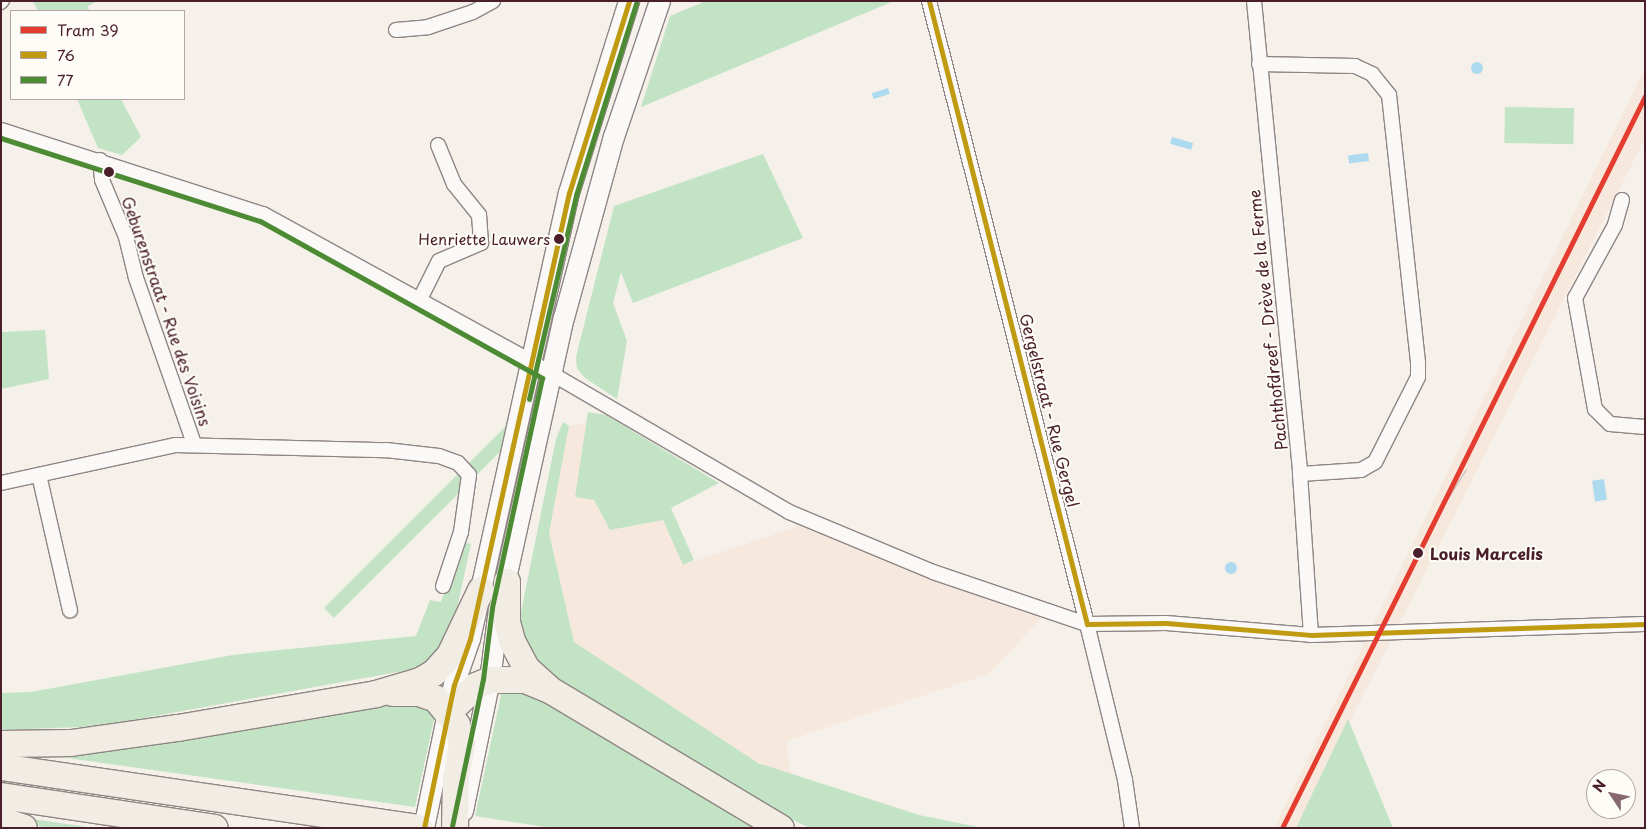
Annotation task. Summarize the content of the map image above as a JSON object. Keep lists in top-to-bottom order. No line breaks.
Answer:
{"streets":{"street":["Geburenstraat - Rue des Voisins","Pachthofdreef - Drève de la Ferme","Gergelstraat - Rue Gergel"]},"places":["Henriette Lauwers","Louis Marcelis"],"lines":["transit line 76","transit line 77","tram line 39"],"legend":["Tram 39","76","77"],"north":"top left"}
